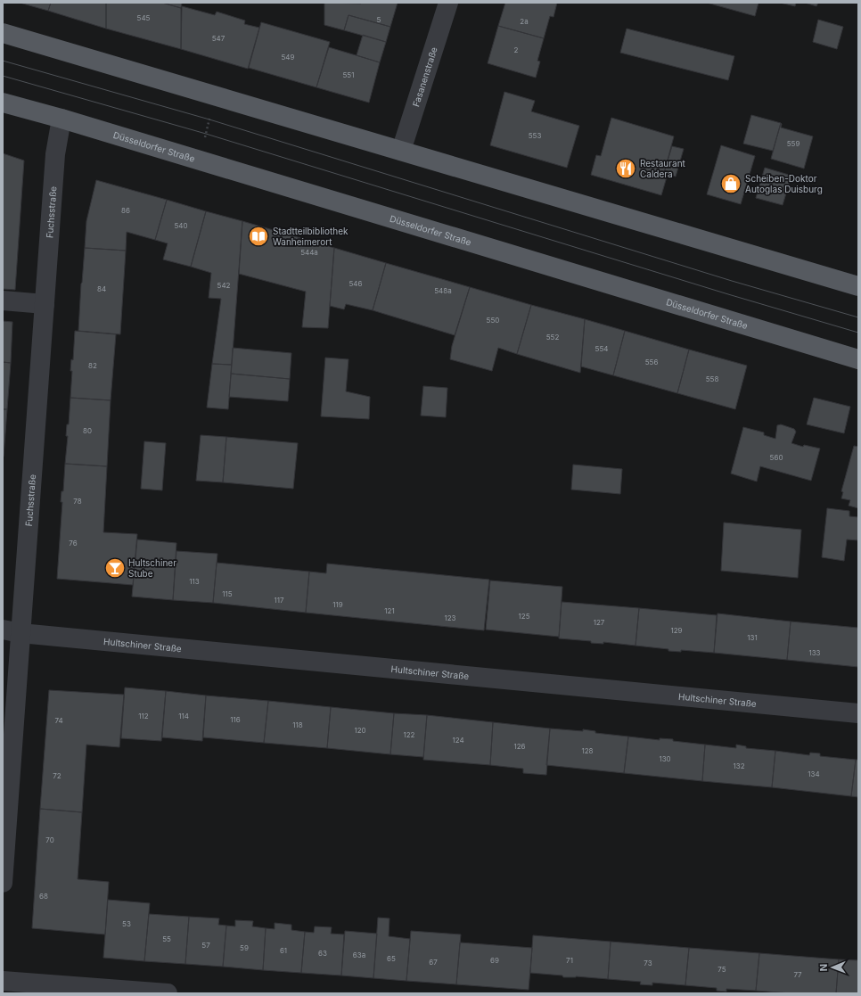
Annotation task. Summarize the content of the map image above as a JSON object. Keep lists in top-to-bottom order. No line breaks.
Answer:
{"streets":{"main road":["Düsseldorfer Straße"],"street":["Fasanenstraße","Fuchsstraße","Hultschiner Straße"]},"crossings":[["Düsseldorfer Straße","Fuchsstraße"],["Fuchsstraße","Hultschiner Straße"]],"places":{"restaurant":["Restaurant Caldera"],"shop":["Scheiben-Doktor Autoglas Duisburg"],"library":["Stadtteilbibliothek Wanheimerort"],"bar":["Hultschiner Stube"]},"house_numbers":["545","5","2a","547","2","549","551","553","559","86","540","544a","546","542","84","548a","550","552","554","556","82","558","80","560","78","76","113","115","117","119","121","125","123","127","129","131","133","112","114","116","74","118","120","122","124","126","128","130","132","134","72","70","68","53","55","57","59","61","63","63a","65","69","71","67","73","75","77"],"north":"left"}
